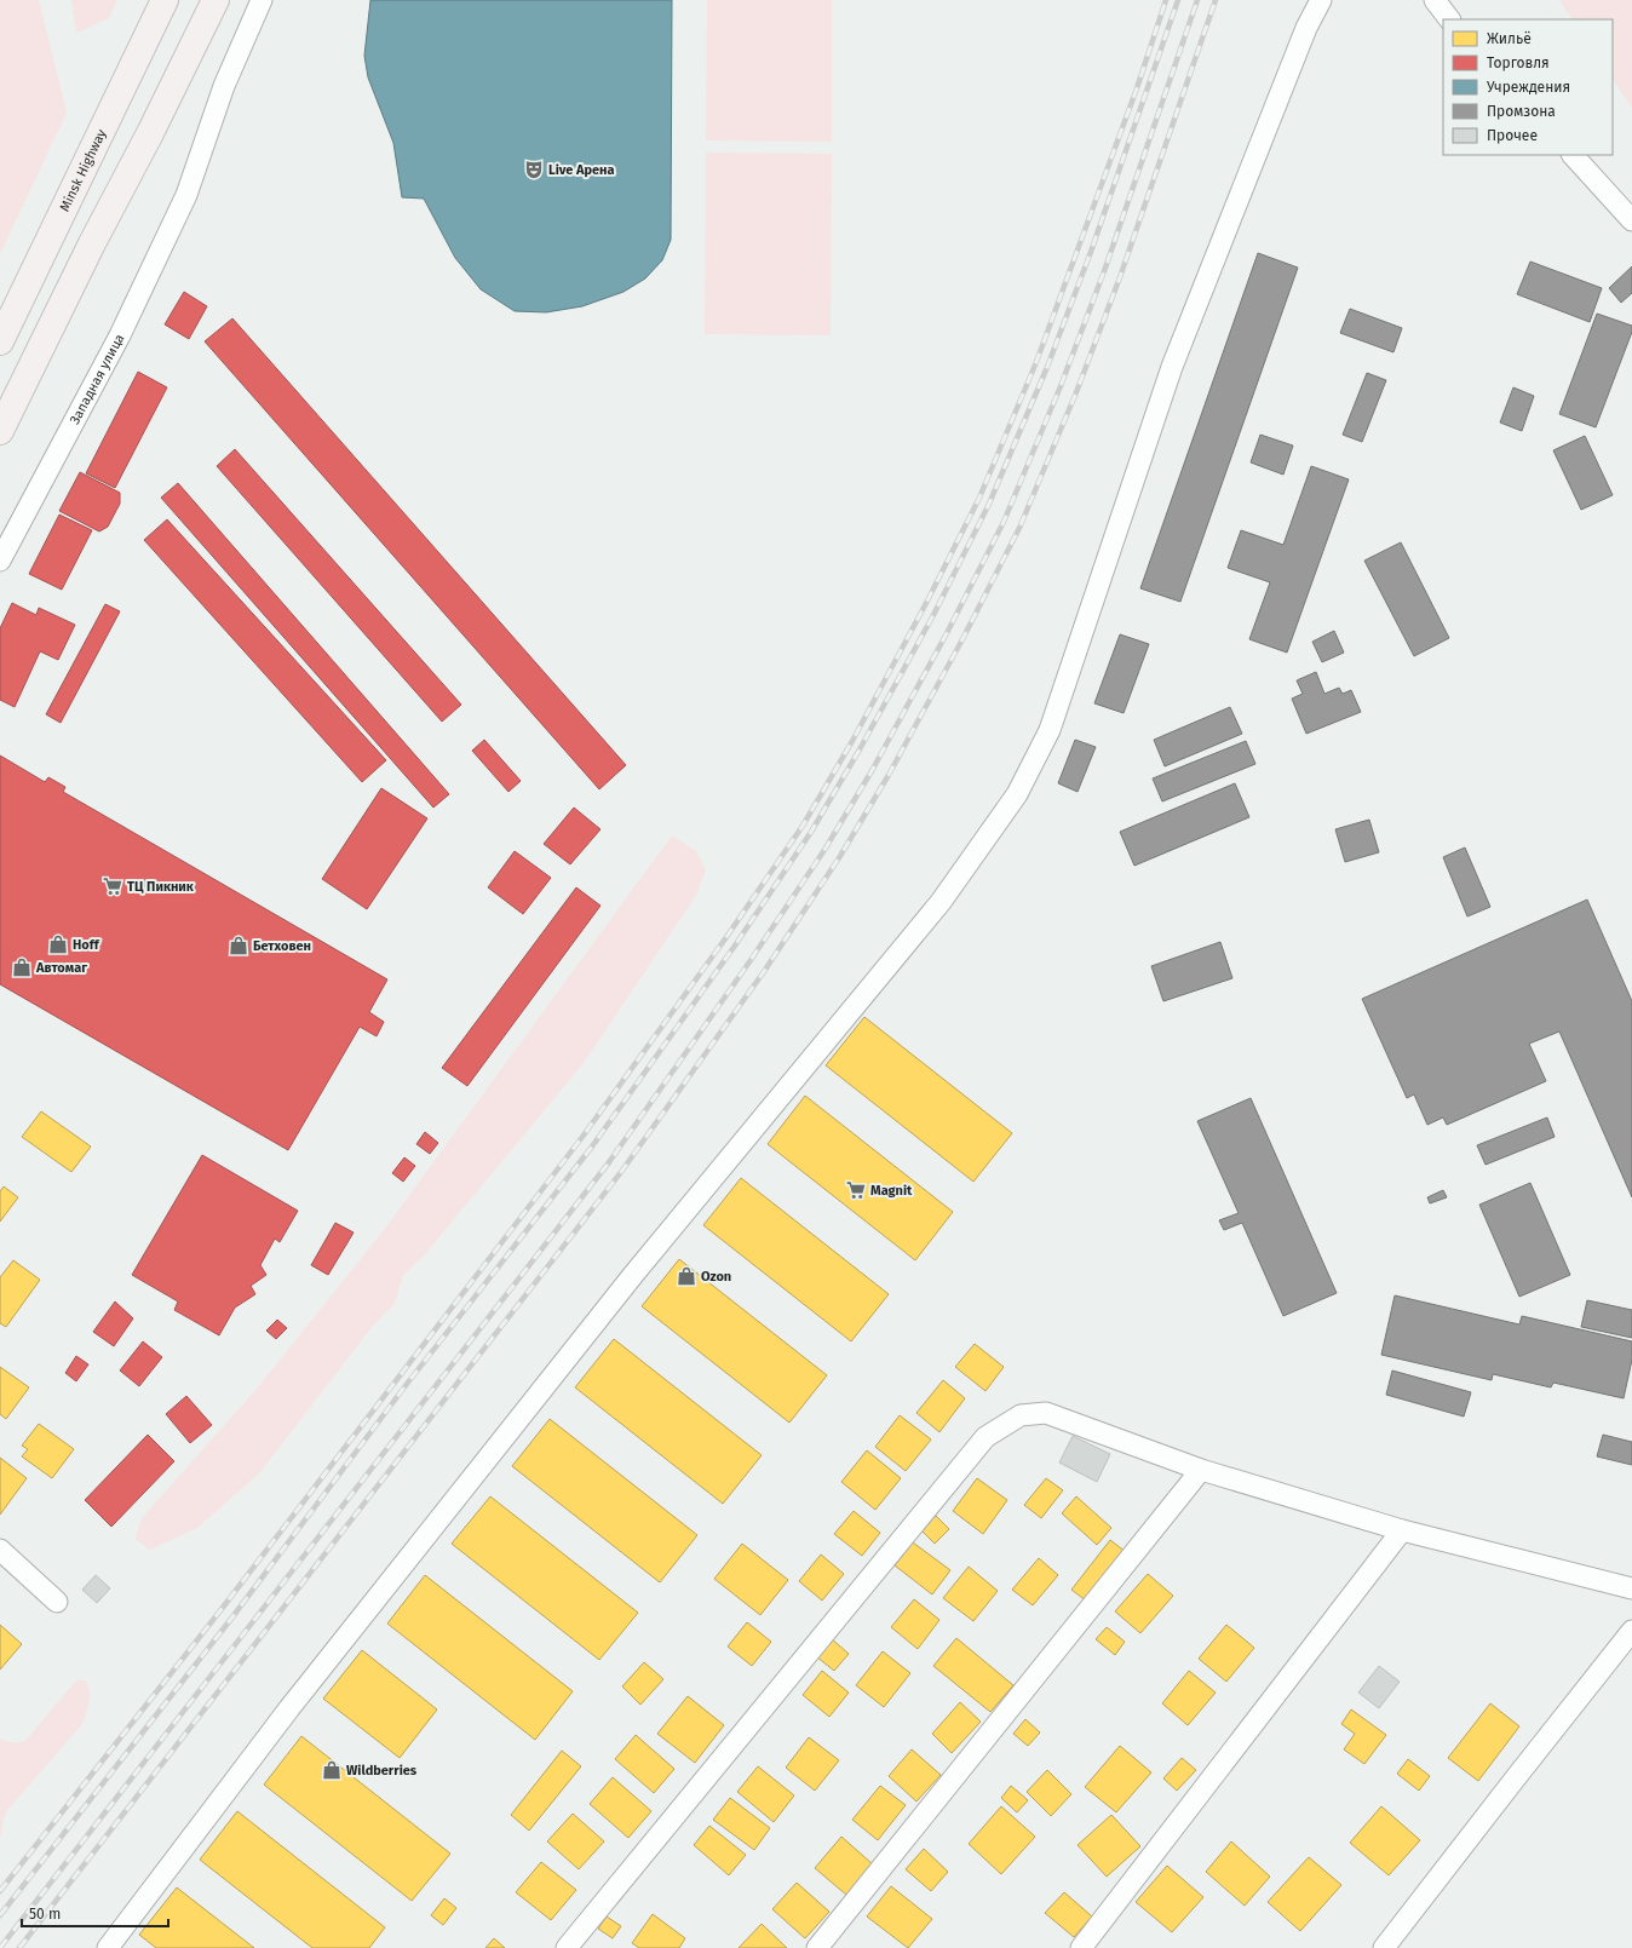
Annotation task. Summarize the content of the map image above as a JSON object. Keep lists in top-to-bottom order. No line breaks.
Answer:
{"streets":{"highway":["Minsk Highway"],"street":["Западная улица"]},"places":{"theatre":["Live Арена"],"supermarket":["ТЦ Пикник","Magnit"],"shop":["Hoff","Бетховен","Автомаг","Ozon","Wildberries"]},"legend":["Жильё","Торговля","Учреждения","Промзона","Прочее"],"scale_bar":"50 m"}
